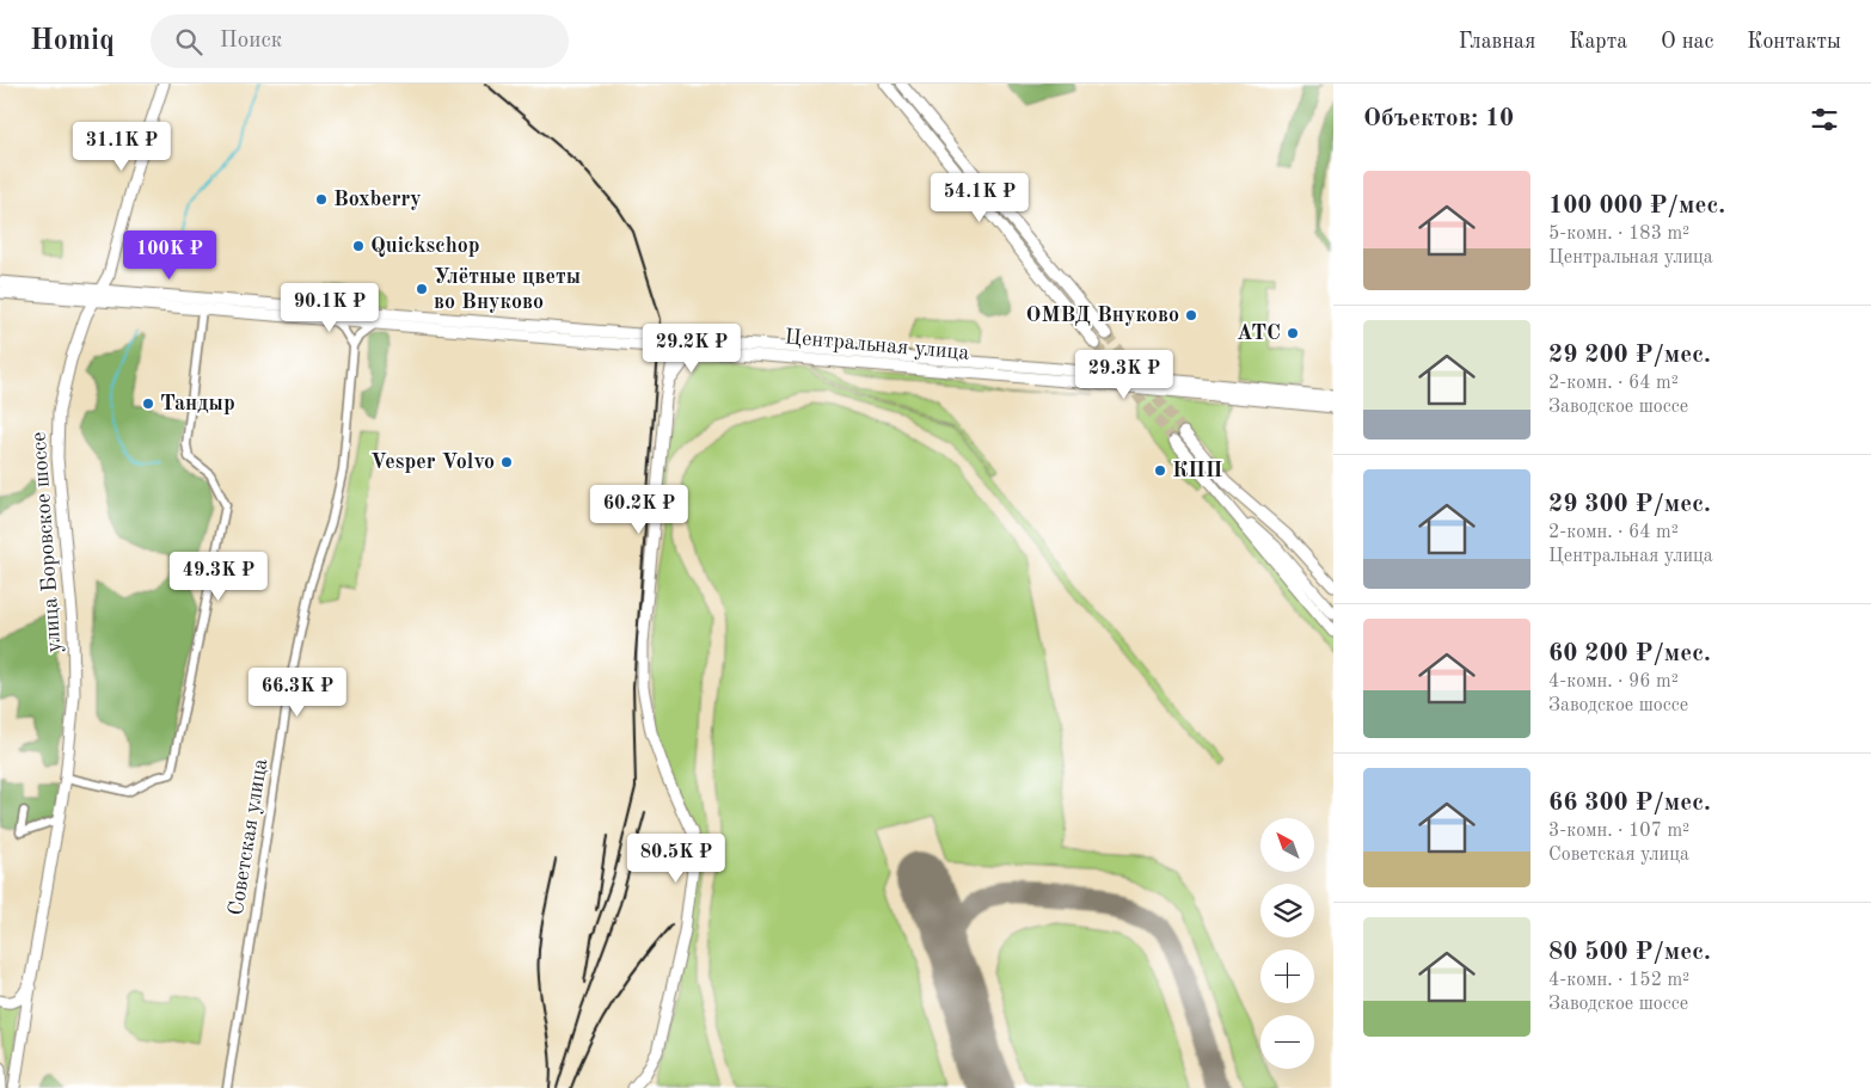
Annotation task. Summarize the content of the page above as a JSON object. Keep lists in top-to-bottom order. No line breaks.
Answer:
{"streets":{"main road":["Центральная улица","улица Боровское шоссе"],"street":["Советская улица"]},"crossings":[["Центральная улица","улица Боровское шоссе"]],"places":["Boxberry","Quickschop","Улётные цветы во Внуково","ОМВД Внуково","АТС","Тандыр","Vesper Volvo","КПП"],"north":"top left","page":{"header":"Homiq","search":"Поиск","nav":["Главная","Карта","О нас","Контакты"],"heading":"Объектов: 10","price":["31.1K ₽","54.1K ₽","100K ₽","90.1K ₽","29.2K ₽","29.3K ₽","60.2K ₽","49.3K ₽","66.3K ₽","80.5K ₽"],"list":[{"name":"100 000 ₽/мес.","note":"5-комн. · 183 m² · Центральная улица"},{"name":"29 200 ₽/мес.","note":"2-комн. · 64 m² · Заводское шоссе"},{"name":"29 300 ₽/мес.","note":"2-комн. · 64 m² · Центральная улица"},{"name":"60 200 ₽/мес.","note":"4-комн. · 96 m² · Заводское шоссе"},{"name":"66 300 ₽/мес.","note":"3-комн. · 107 m² · Советская улица"},{"name":"80 500 ₽/мес.","note":"4-комн. · 152 m² · Заводское шоссе"}],"map_buttons":["+","−"]}}
